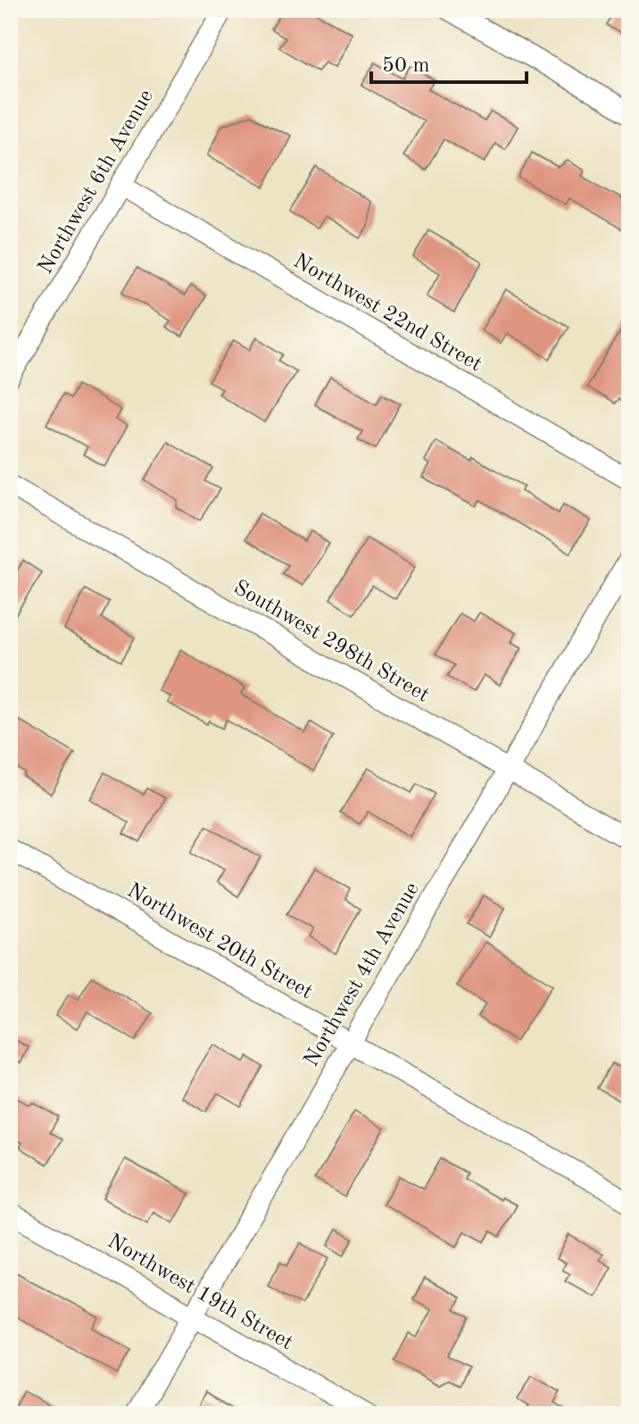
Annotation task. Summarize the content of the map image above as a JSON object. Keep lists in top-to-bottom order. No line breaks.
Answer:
{"streets":{"street":["Northwest 6th Avenue","Northwest 22nd Street","Southwest 298th Street","Northwest 20th Street","Northwest 4th Avenue","Northwest 19th Street"]},"crossings":[["Northwest 6th Avenue","Northwest 22nd Street"],["Southwest 298th Street","Northwest 4th Avenue"],["Northwest 20th Street","Northwest 4th Avenue"],["Northwest 4th Avenue","Northwest 19th Street"]],"scale_bar":"50 m"}
